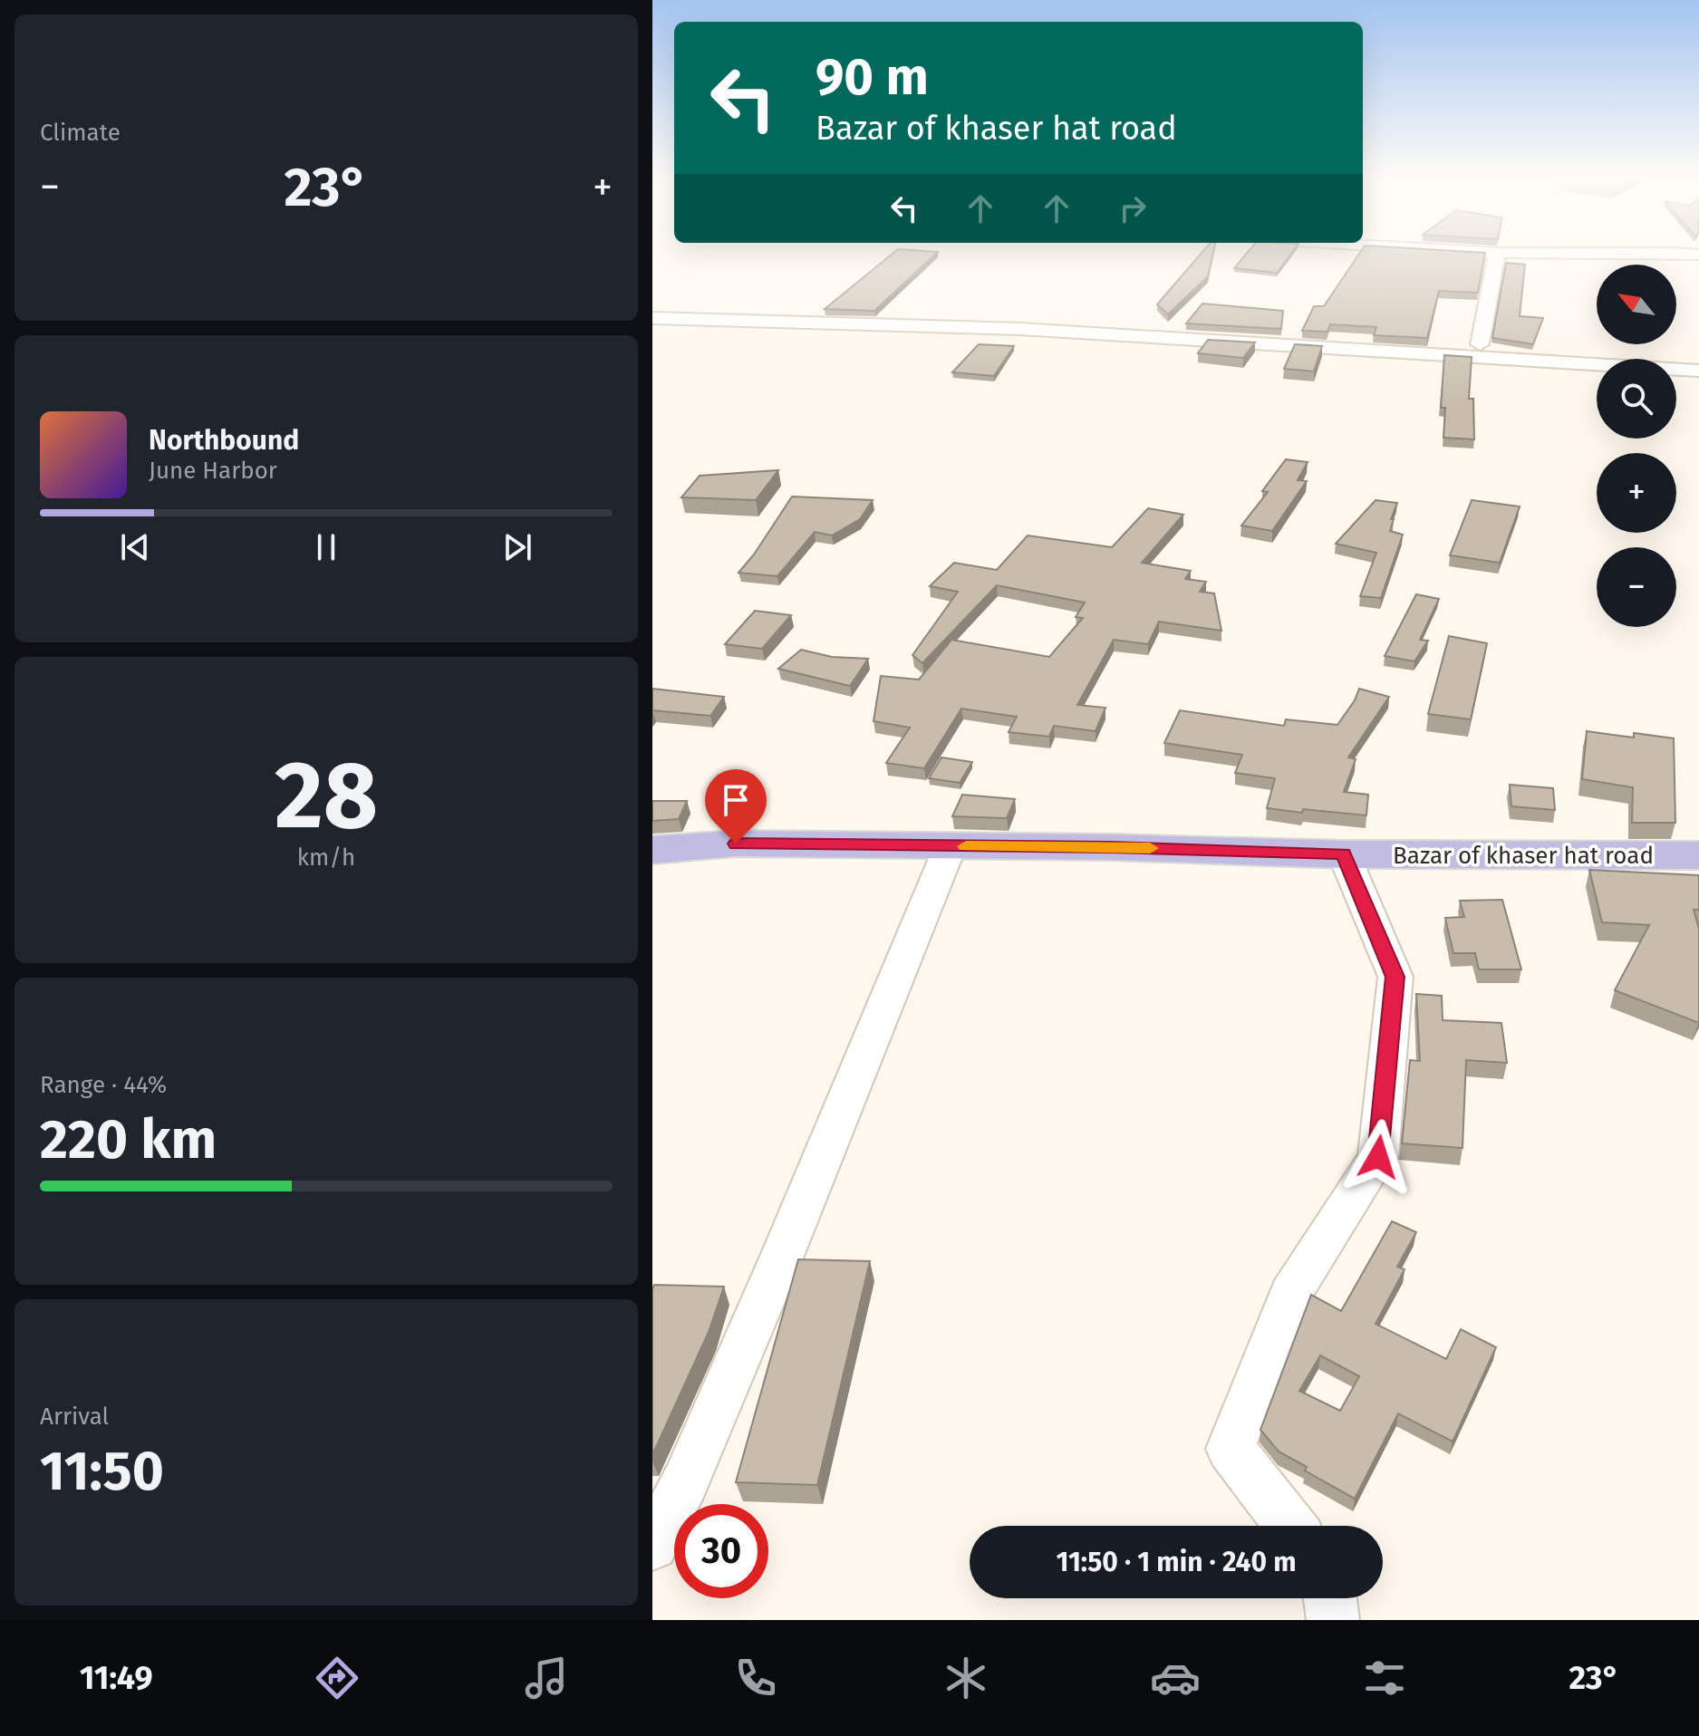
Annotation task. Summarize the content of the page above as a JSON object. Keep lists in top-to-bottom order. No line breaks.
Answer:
{"streets":{"main road":["Bazar of khaser hat road"]},"north":"top left","page":{"tile":["Climate",["28","km/h"],["Range · 44%","220 km"],["Arrival","11:50"]],"turn":["90 m","Bazar of khaser hat road"],"heat":["−","23°","+"],"map_buttons":["+","−"],"song":["Northbound","June Harbor"],"limit":"30","trip":"11:50 · 1 min · 240 m","tabs":["11:49","23°"]}}
